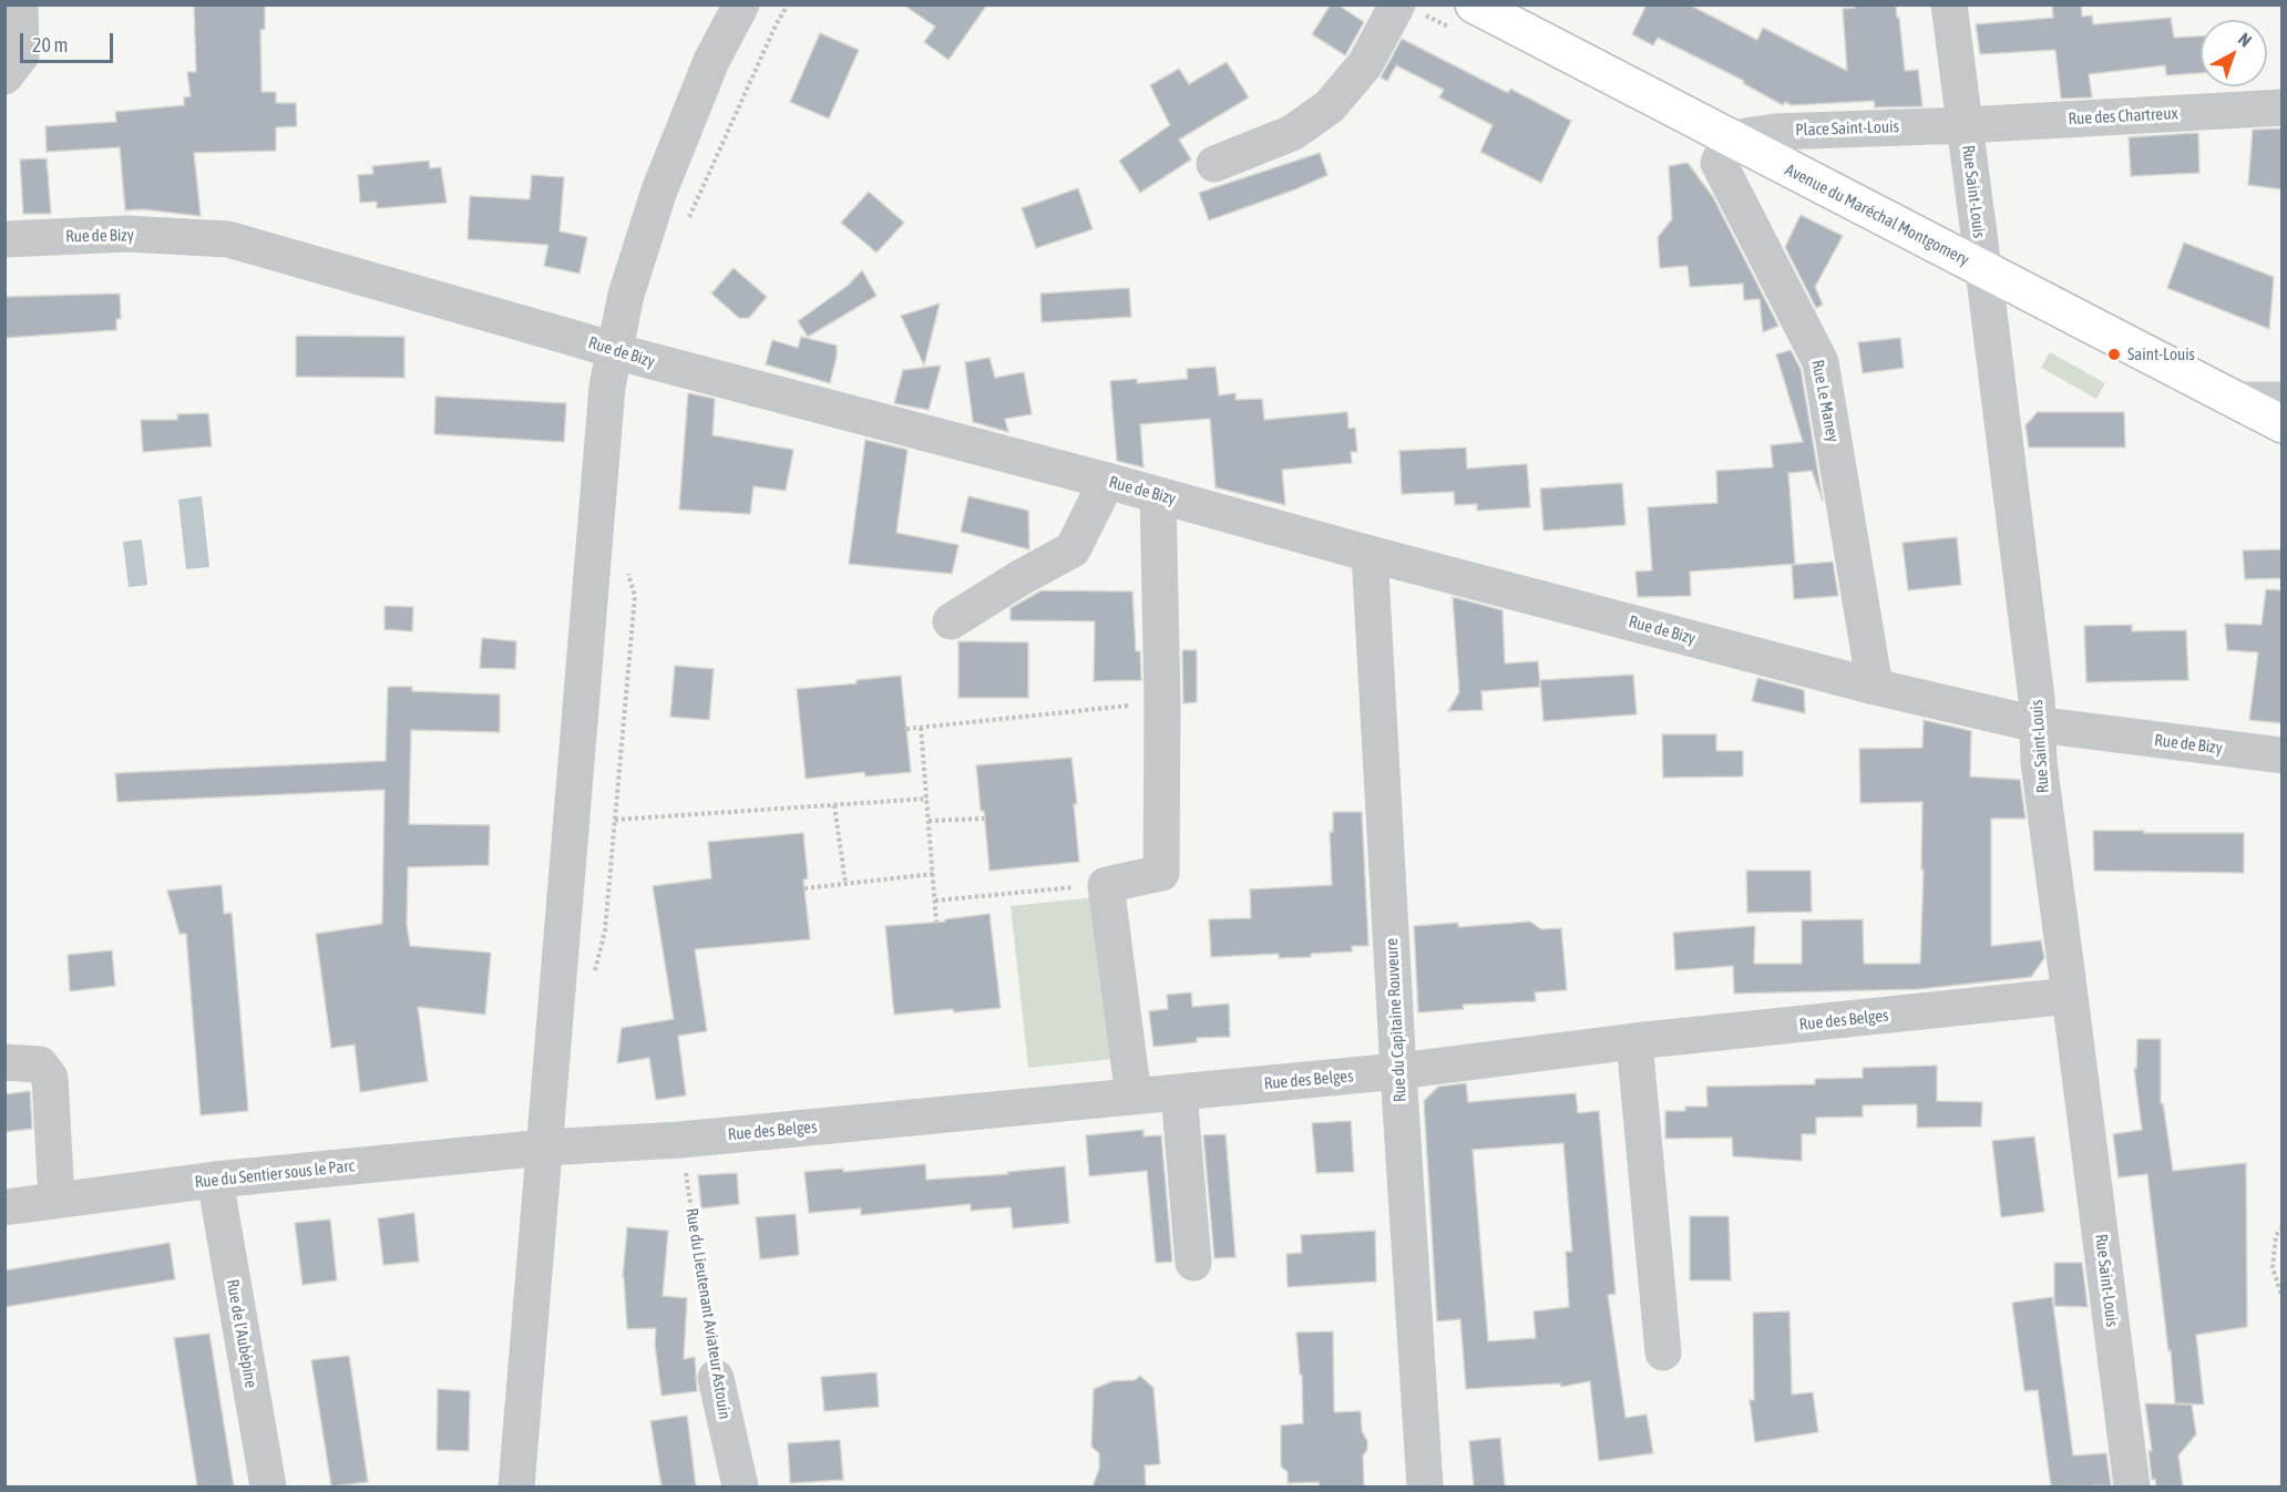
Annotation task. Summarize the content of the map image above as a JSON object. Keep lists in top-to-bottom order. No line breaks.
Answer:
{"streets":{"main road":["Avenue du Maréchal Montgomery"],"street":["Rue des Chartreux","Place Saint-Louis","Rue Saint-Louis","Rue de Bizy","Rue Le Maney","Rue du Capitaine Rouveure","Rue des Belges","Rue du Sentier sous le Parc","Rue du Lieutenant Aviateur Astouin","Rue de l'Aubépine"]},"crossings":[["Rue des Chartreux","Place Saint-Louis"],["Rue des Chartreux","Rue Saint-Louis"],["Place Saint-Louis","Rue Saint-Louis"],["Place Saint-Louis","Avenue du Maréchal Montgomery"],["Place Saint-Louis","Rue Le Maney"],["Rue Saint-Louis","Avenue du Maréchal Montgomery"],["Rue Saint-Louis","Rue de Bizy"],["Rue Saint-Louis","Rue des Belges"],["Avenue du Maréchal Montgomery","Rue Le Maney"],["Rue de Bizy","Rue Le Maney"],["Rue de Bizy","Rue du Capitaine Rouveure"],["Rue du Capitaine Rouveure","Rue des Belges"],["Rue des Belges","Rue du Sentier sous le Parc"],["Rue des Belges","Rue du Lieutenant Aviateur Astouin"],["Rue du Sentier sous le Parc","Rue de l'Aubépine"]],"places":["Saint-Louis"],"scale_bar":"20 m","north":"top right"}
